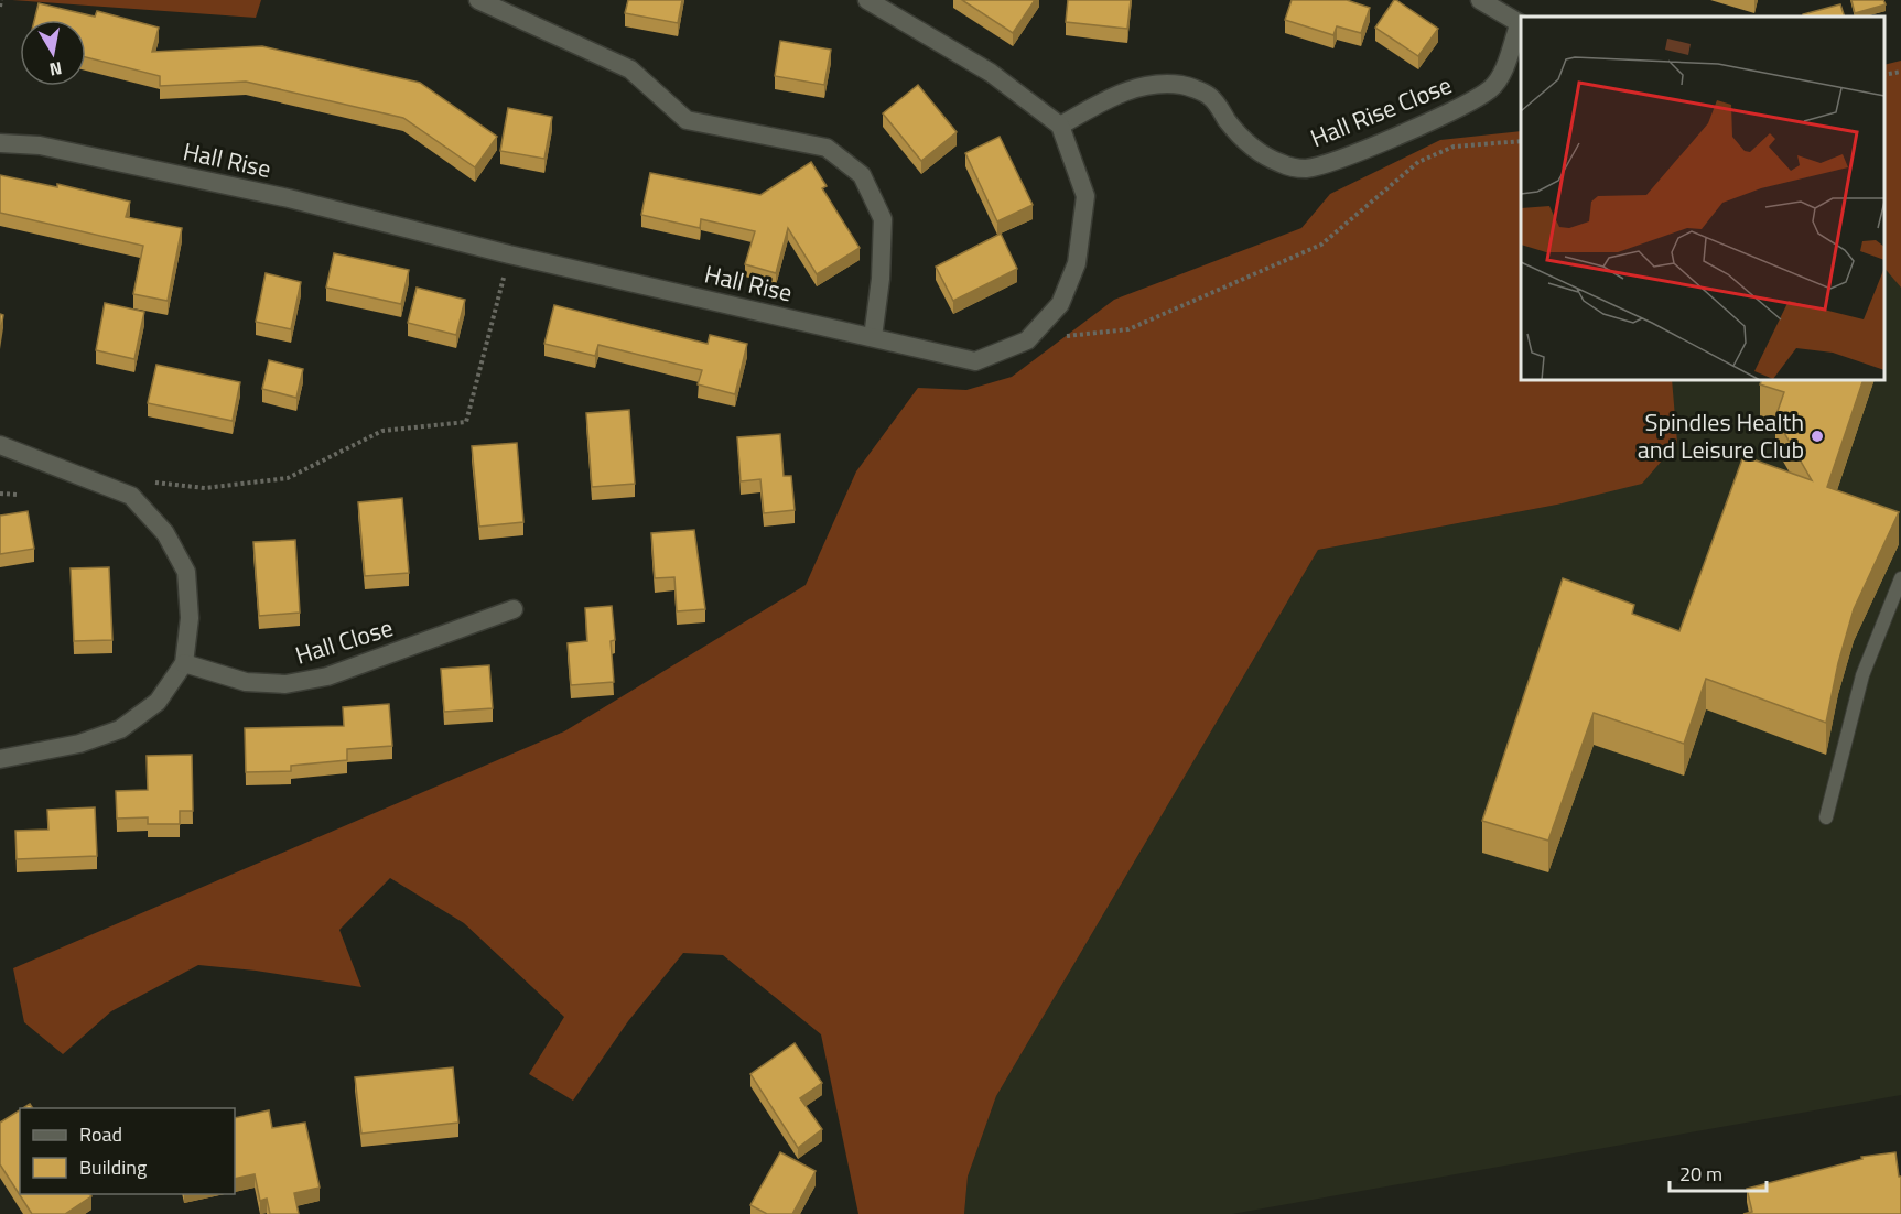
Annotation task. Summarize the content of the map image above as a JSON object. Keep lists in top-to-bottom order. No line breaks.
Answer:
{"streets":{"street":["Hall Rise Close","Hall Rise","Hall Close"]},"crossings":[["Hall Rise Close","Hall Rise"]],"places":["Spindles Health and Leisure Club"],"legend":["Road","Building"],"scale_bar":"20 m","north":"bottom"}
